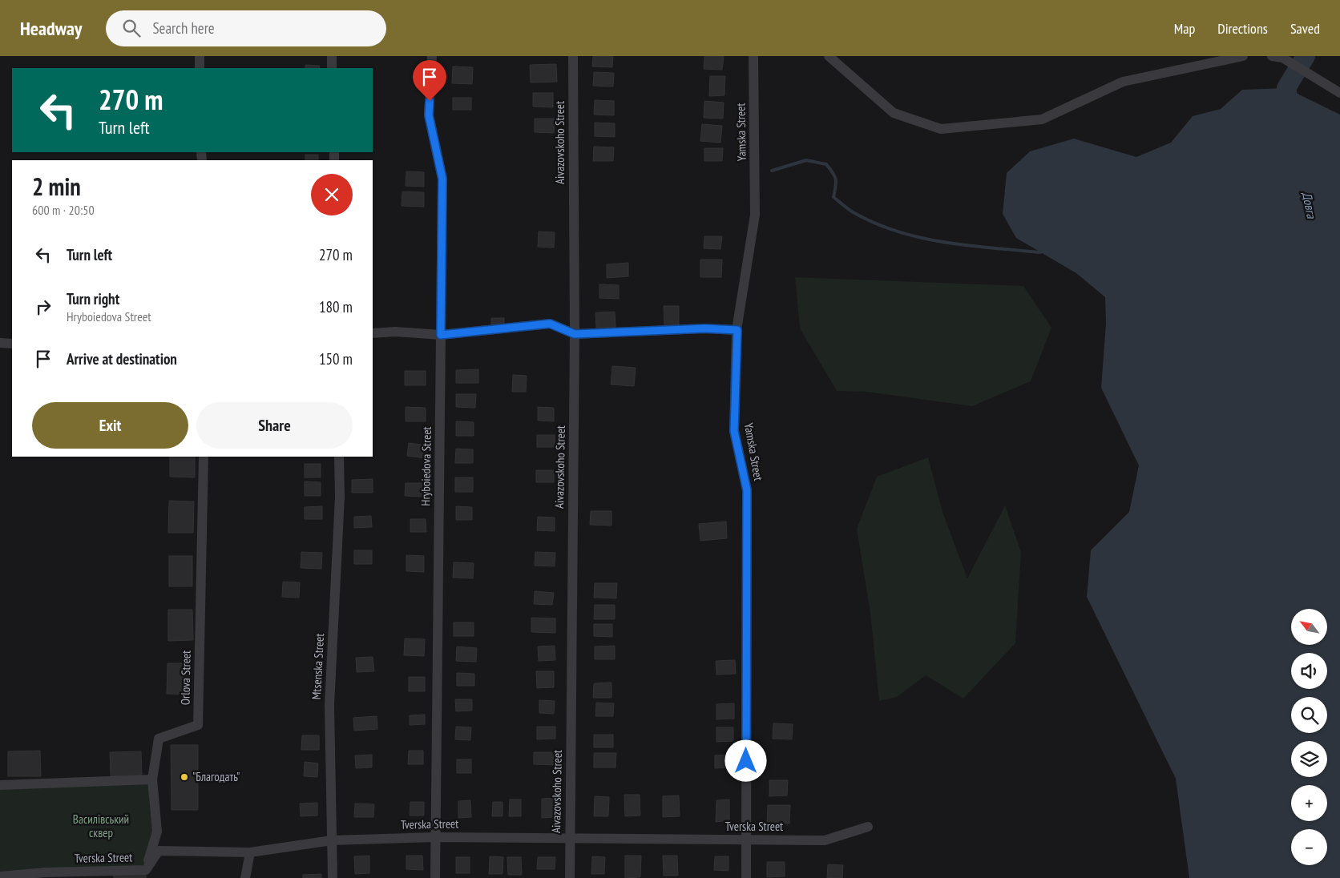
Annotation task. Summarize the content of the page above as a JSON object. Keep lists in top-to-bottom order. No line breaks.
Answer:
{"streets":{"street":["Yamska Street","Aivazovskoho Street","Hryboiedova Street","Mtsenska Street","Orlova Street","Tverska Street"]},"crossings":[["Yamska Street","Tverska Street"],["Aivazovskoho Street","Tverska Street"],["Hryboiedova Street","Tverska Street"],["Mtsenska Street","Tverska Street"],["Orlova Street","Tverska Street"]],"water":["Довга"],"parks":["Василівський сквер"],"places":["\"Благодать\""],"north":"top left","page":{"header":"Headway","search":"Search here","nav":["Map","Directions","Saved"],"turn":["270 m","Turn left"],"heading":["2 min","600 m · 20:50"],"list":[{"name":"Turn left","value":"270 m"},{"name":"Turn right","note":"Hryboiedova Street","value":"180 m"},{"name":"Arrive at destination","value":"150 m"}],"buttons":["Exit","Share"],"map_buttons":["+","−"]}}
